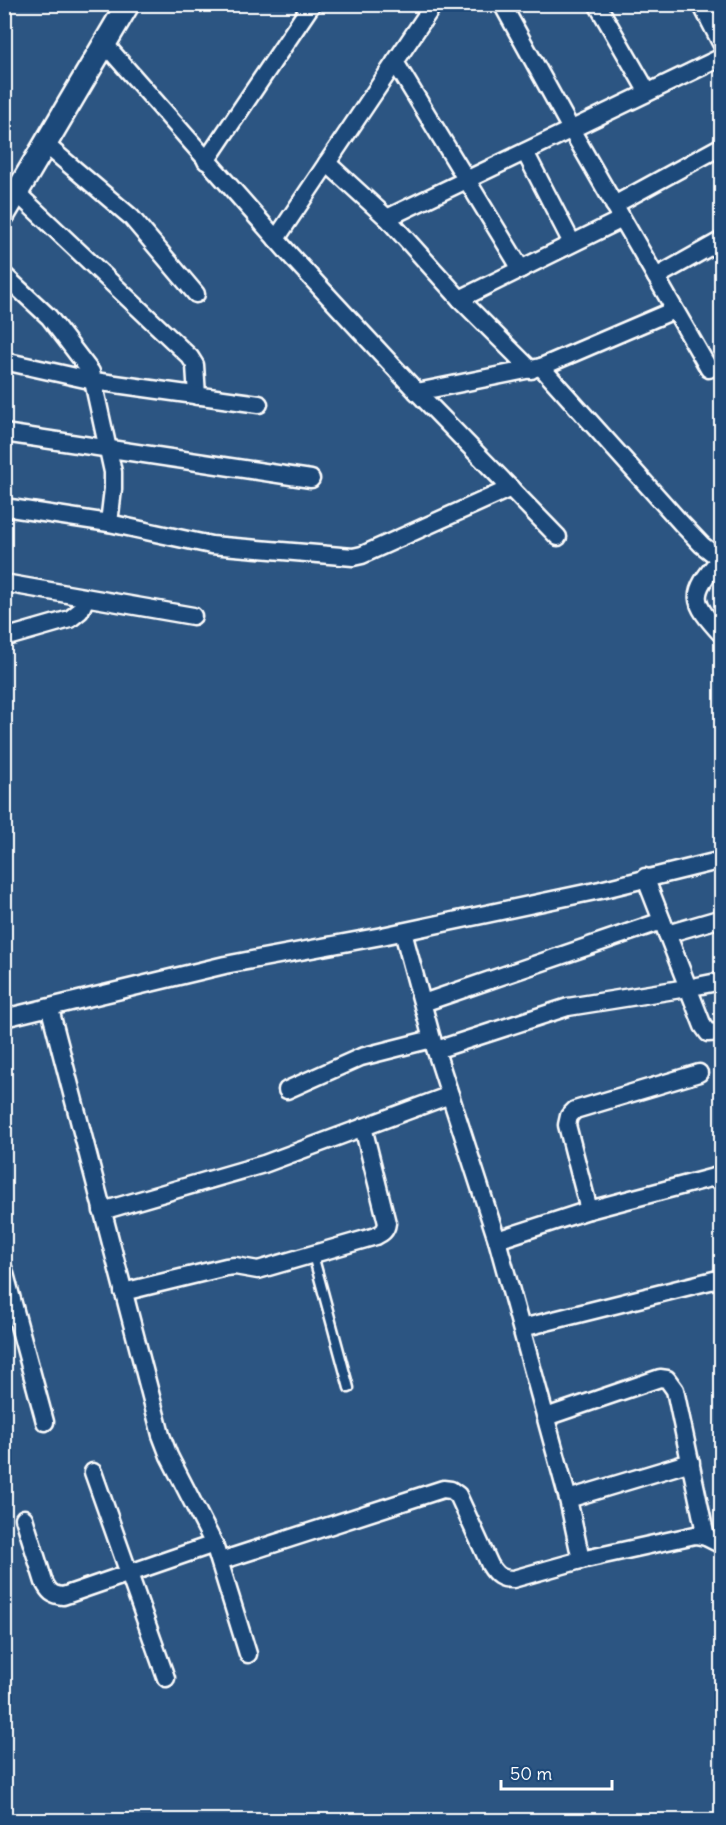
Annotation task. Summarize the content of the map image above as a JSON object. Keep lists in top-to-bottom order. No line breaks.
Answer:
{"scale_bar":"50 m"}
